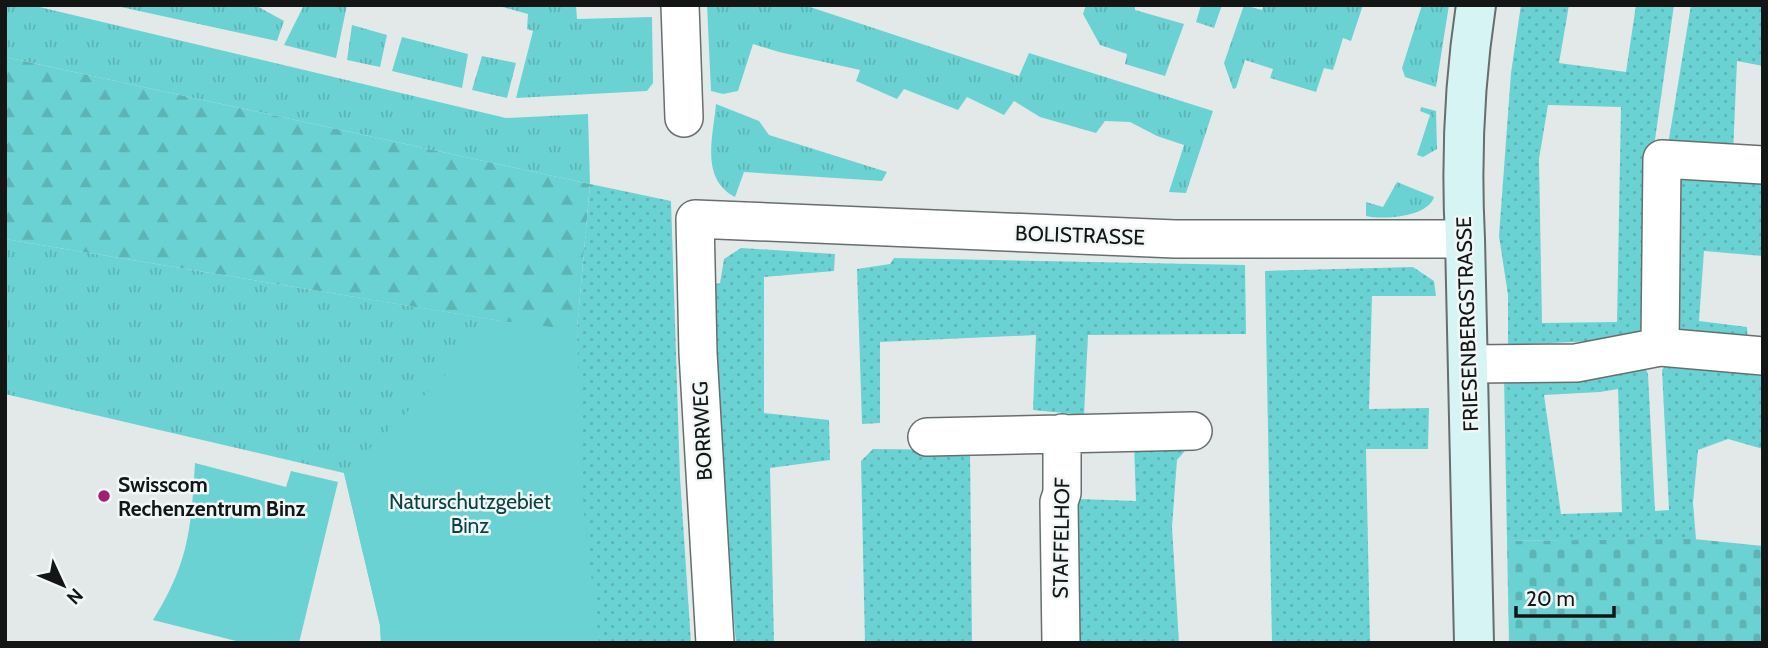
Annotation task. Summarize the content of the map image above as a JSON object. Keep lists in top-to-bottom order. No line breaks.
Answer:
{"streets":{"street":["BOLISTRASSE","FRIESENBERGSTRASSE","BORRWEG","STAFFELHOF"]},"crossings":[["BOLISTRASSE","FRIESENBERGSTRASSE"],["BOLISTRASSE","BORRWEG"]],"parks":["Naturschutzgebiet Binz"],"places":["Swisscom Rechenzentrum Binz"],"scale_bar":"20 m","north":"bottom right"}
